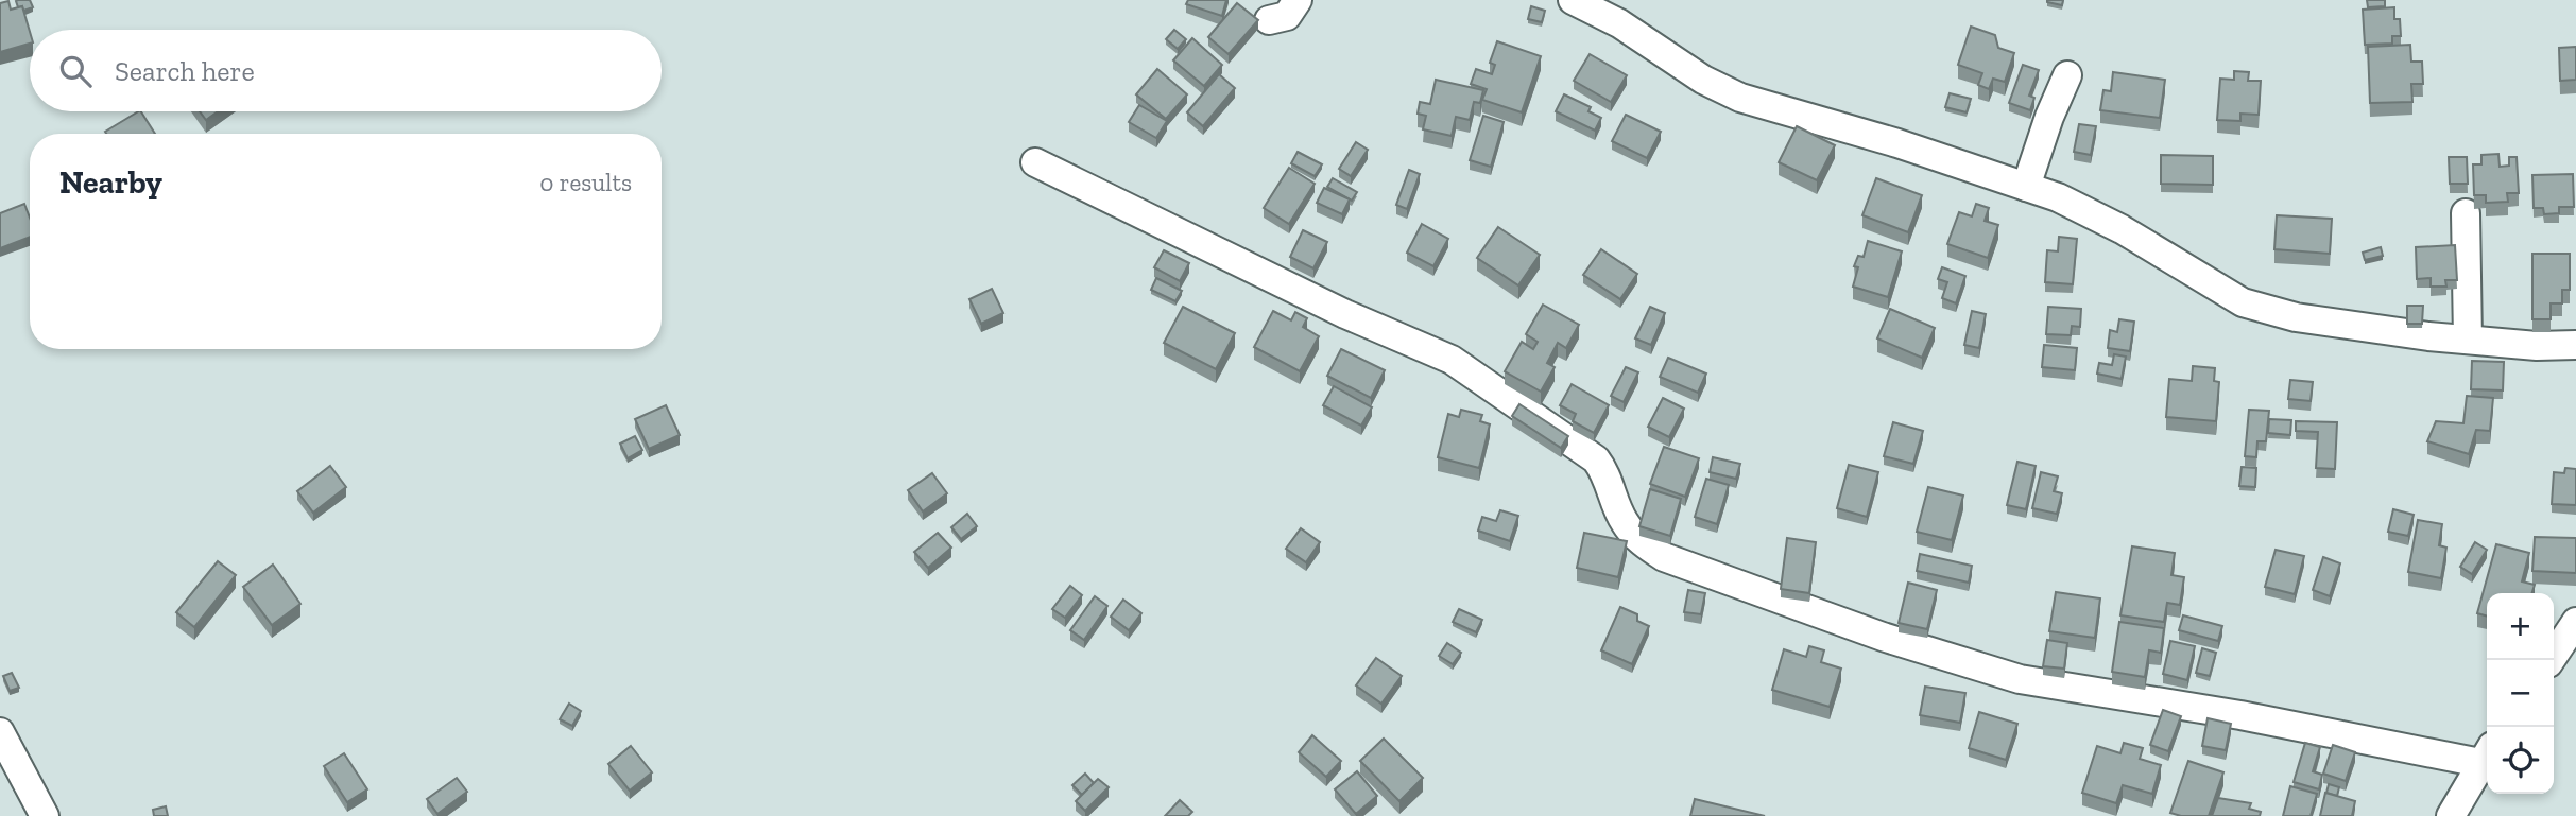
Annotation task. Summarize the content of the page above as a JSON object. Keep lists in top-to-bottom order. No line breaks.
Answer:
{"page":{"search":"Search here","heading":["Nearby","0 results"],"map_buttons":["+","−"]}}
